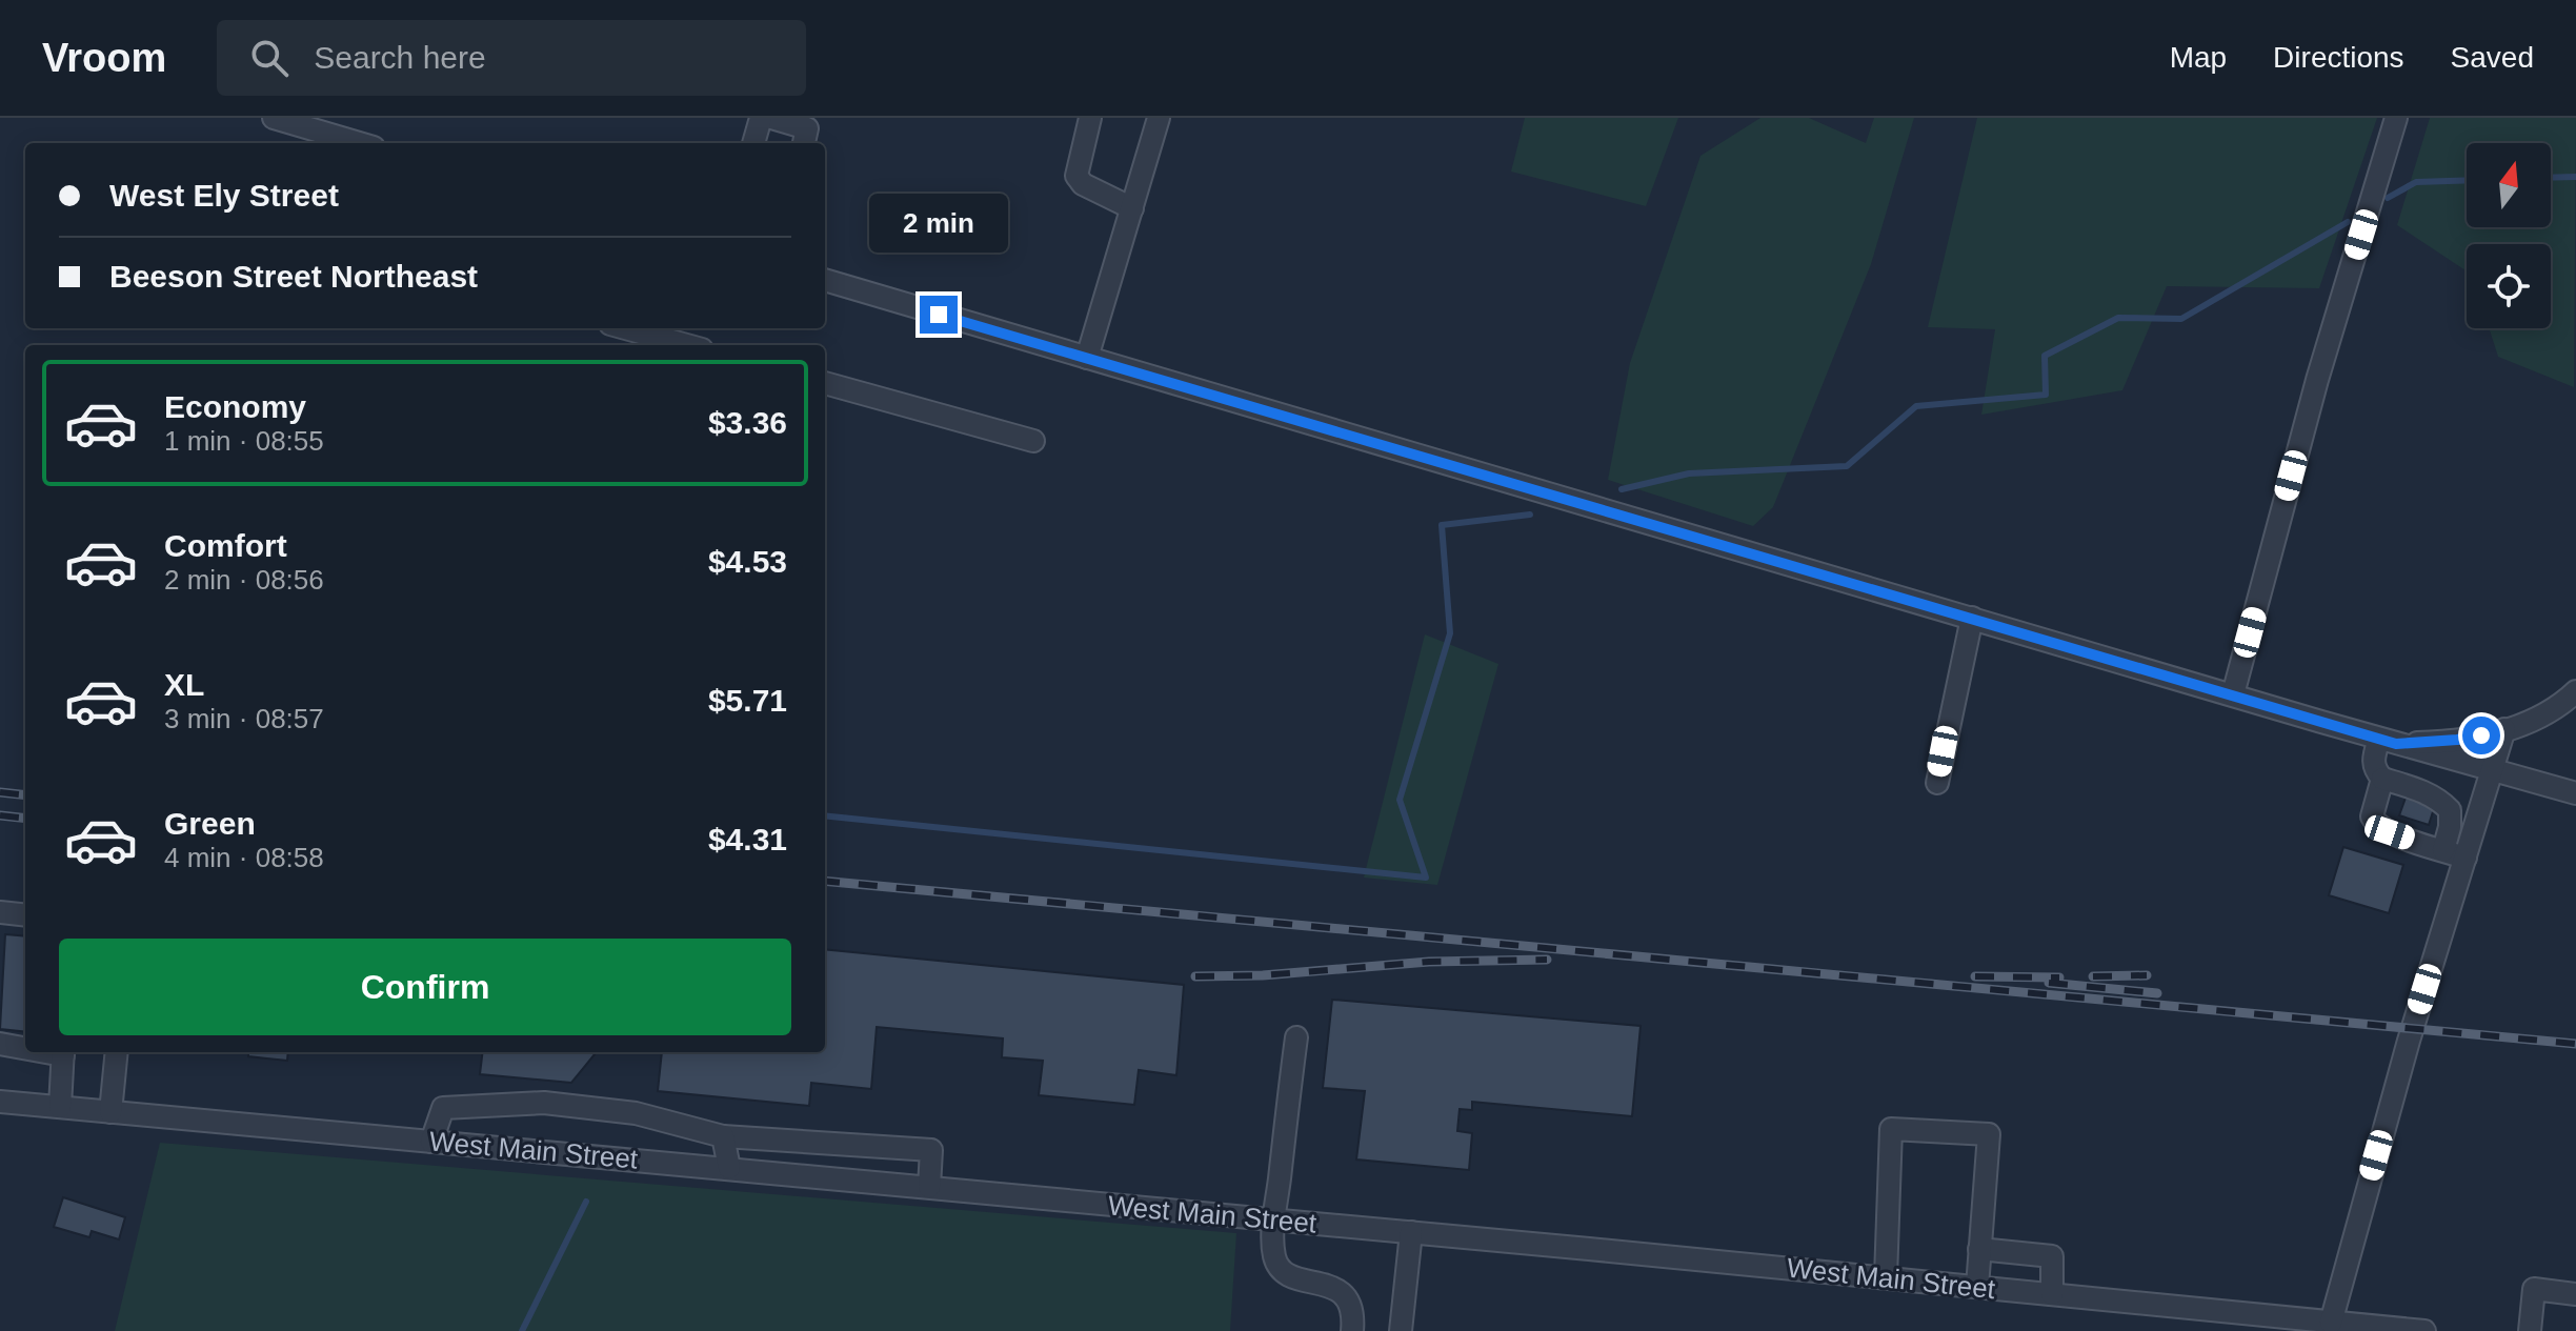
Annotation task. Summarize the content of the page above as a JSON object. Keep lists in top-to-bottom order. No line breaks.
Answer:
{"streets":{"street":["West Main Street"]},"north":"top","page":{"header":"Vroom","search":"Search here","nav":["Map","Directions","Saved"],"banner":["West Ely Street","Beeson Street Northeast"],"bubble":"2 min","list":[{"name":"Economy","note":"1 min · 08:55","value":"$3.36"},{"name":"Comfort","note":"2 min · 08:56","value":"$4.53"},{"name":"XL","note":"3 min · 08:57","value":"$5.71"},{"name":"Green","note":"4 min · 08:58","value":"$4.31"}],"buttons":"Confirm"}}
